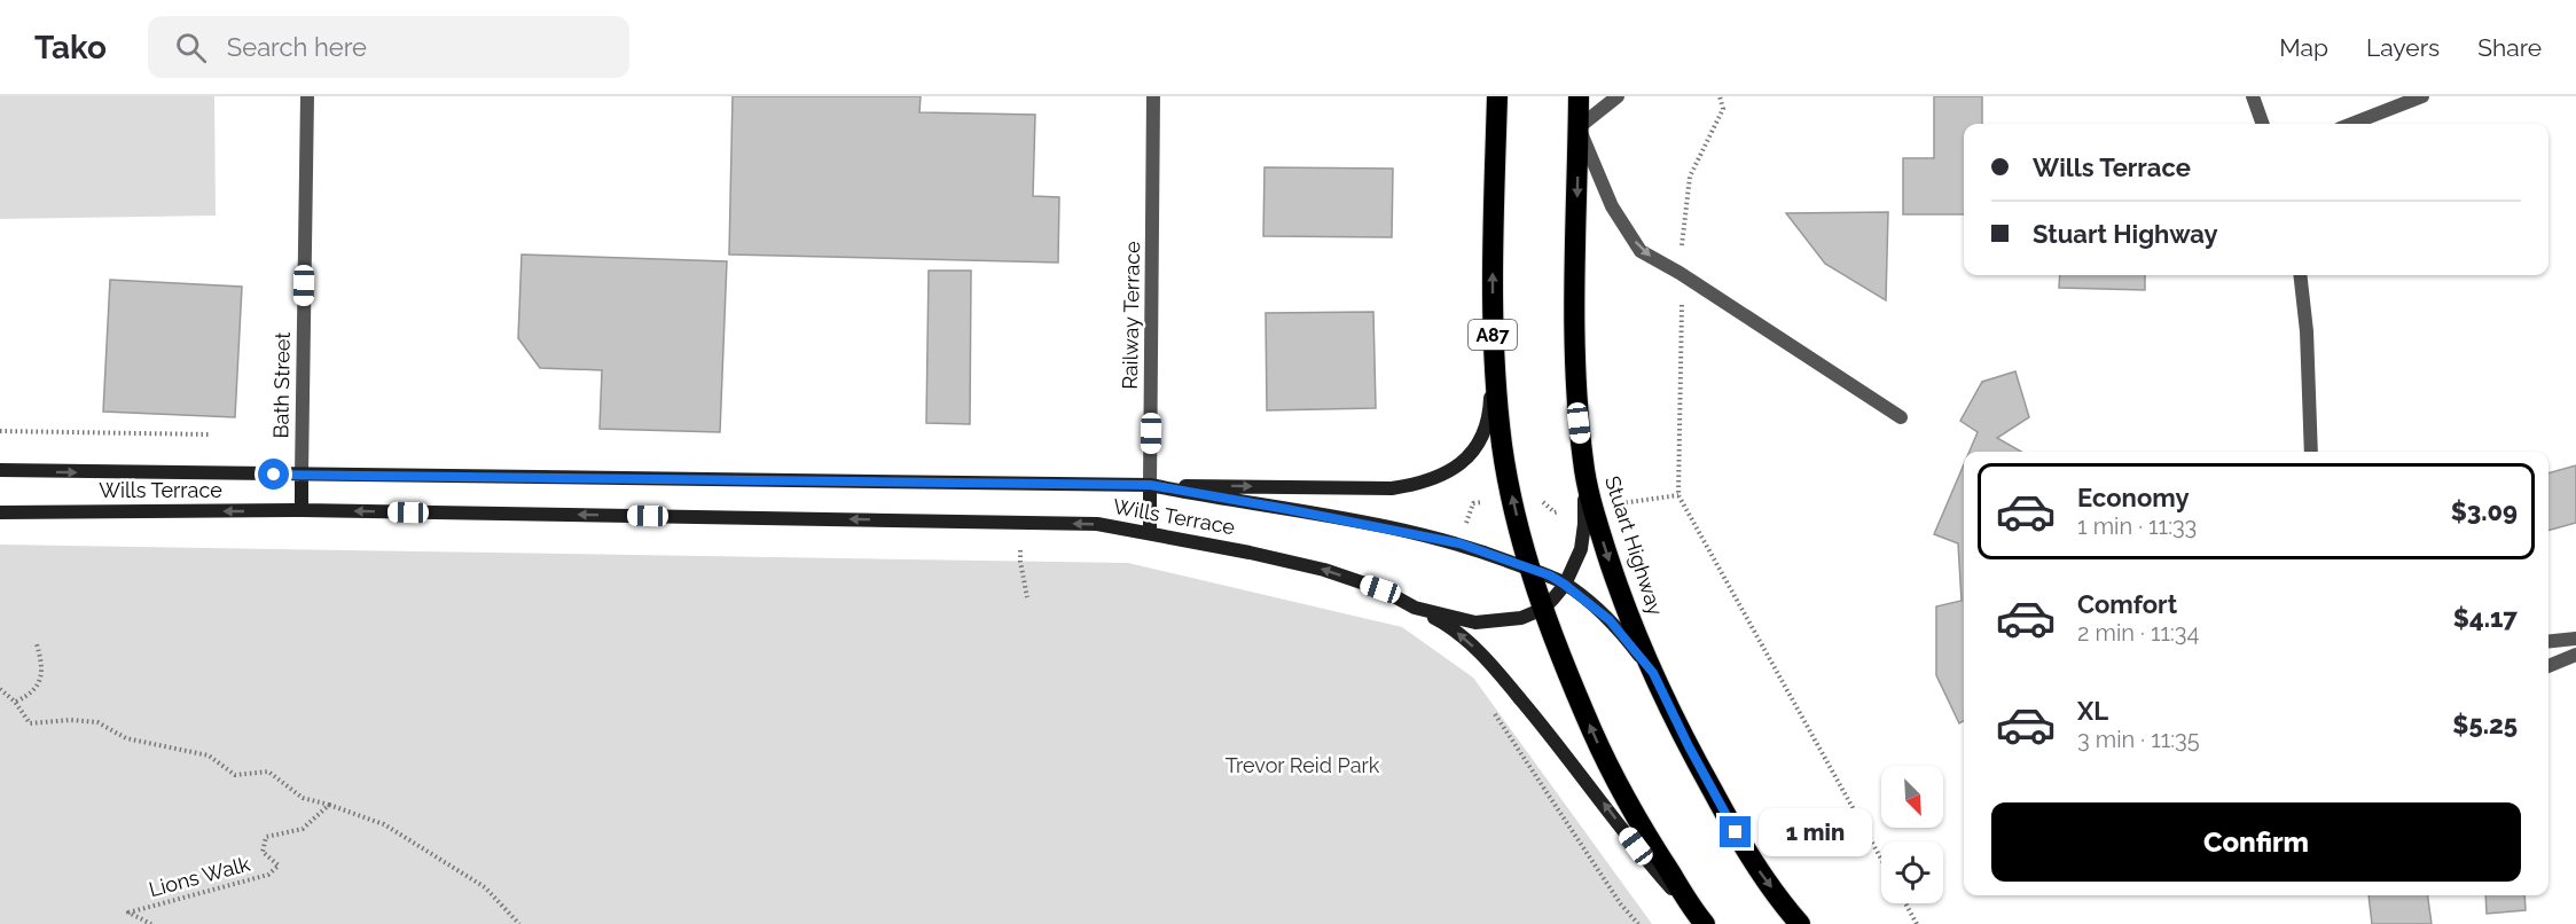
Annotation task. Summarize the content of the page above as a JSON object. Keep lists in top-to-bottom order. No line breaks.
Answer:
{"streets":{"highway":["A87","Stuart Highway"],"main road":["Railway Terrace","Bath Street","Wills Terrace"],"path":["Lions Walk"]},"crossings":[["Railway Terrace","Wills Terrace"],["A87","Wills Terrace"],["Bath Street","Wills Terrace"],["Wills Terrace","Stuart Highway"]],"parks":["Trevor Reid Park"],"north":"bottom right","page":{"header":"Tako","search":"Search here","nav":["Map","Layers","Share"],"banner":["Wills Terrace","Stuart Highway"],"list":[{"name":"Economy","note":"1 min · 11:33","value":"$3.09"},{"name":"Comfort","note":"2 min · 11:34","value":"$4.17"},{"name":"XL","note":"3 min · 11:35","value":"$5.25"}],"buttons":"Confirm","bubble":"1 min"}}
